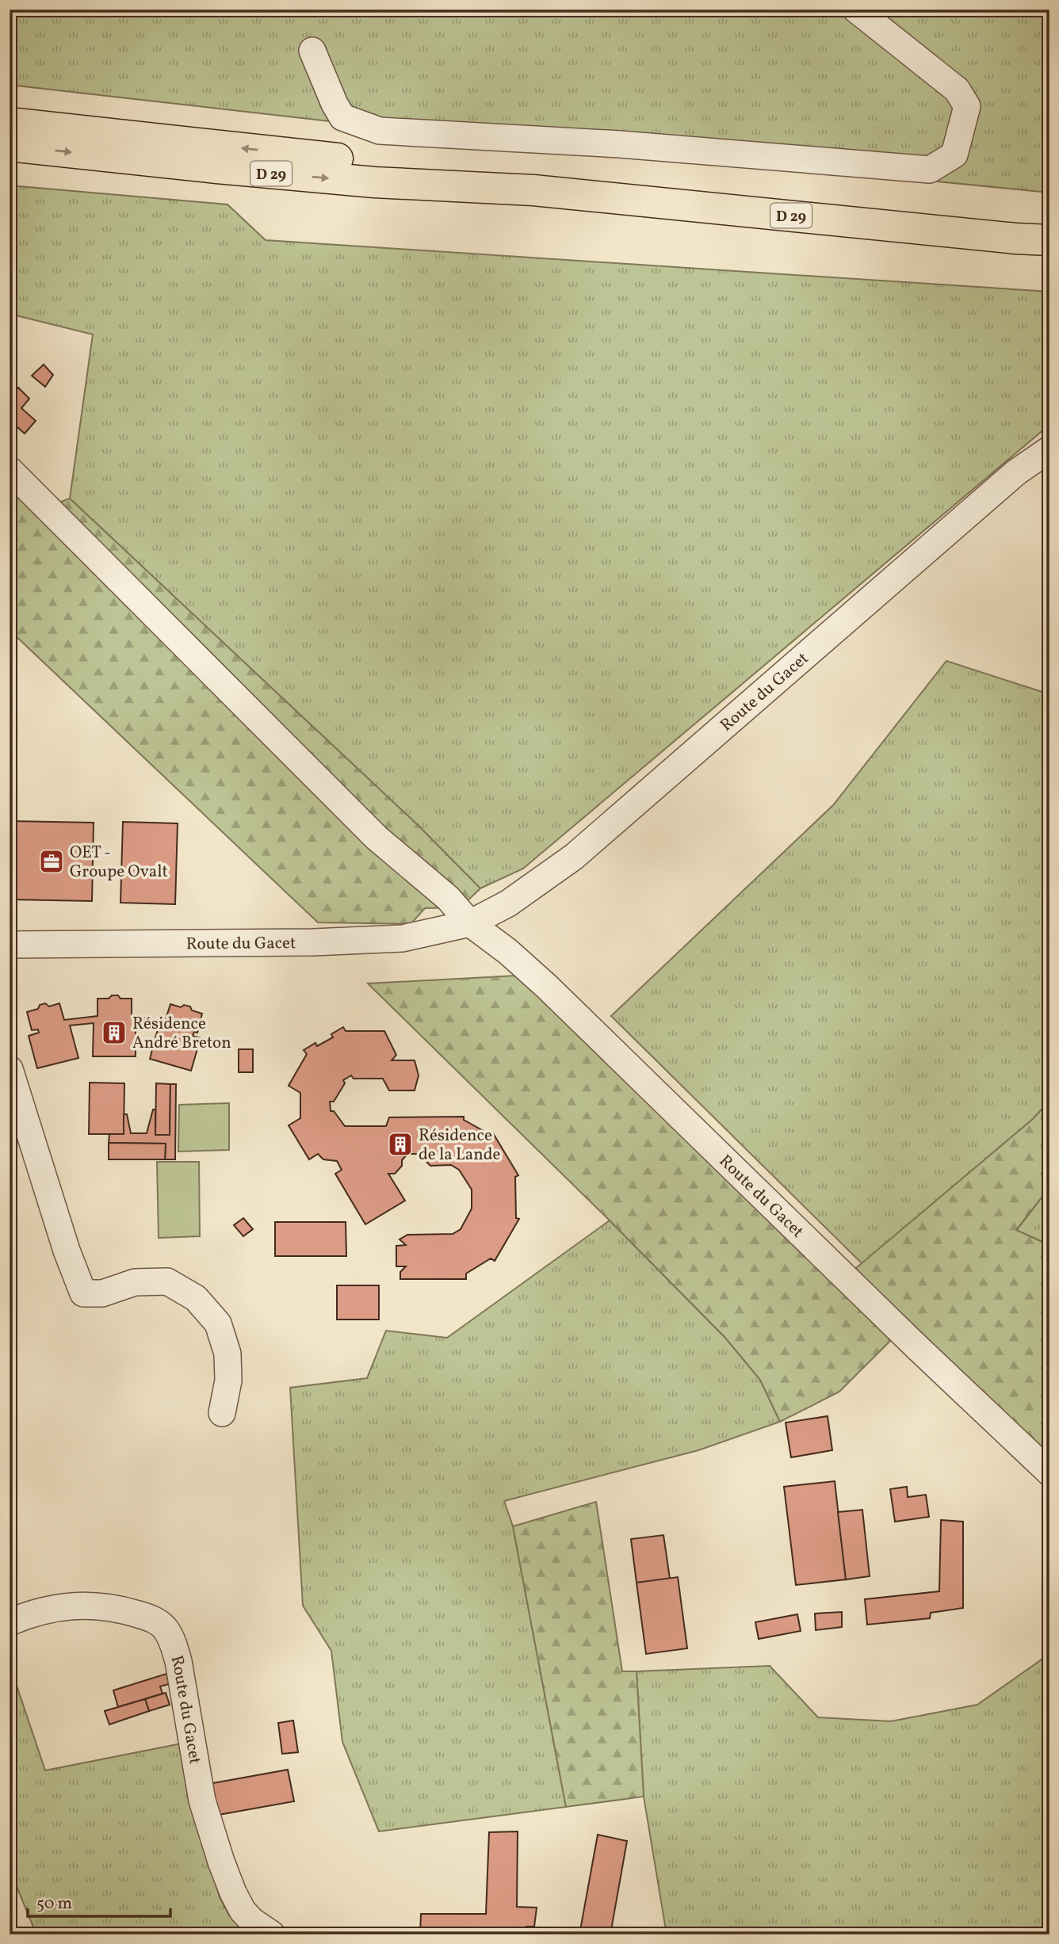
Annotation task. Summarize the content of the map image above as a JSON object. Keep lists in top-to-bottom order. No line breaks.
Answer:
{"streets":{"main road":["D 29"],"street":["Route du Gacet"]},"places":{"office":["OET - Groupe Ovalt"],"building":["Résidence André Breton","Résidence de la Lande"]},"scale_bar":"50 m"}
